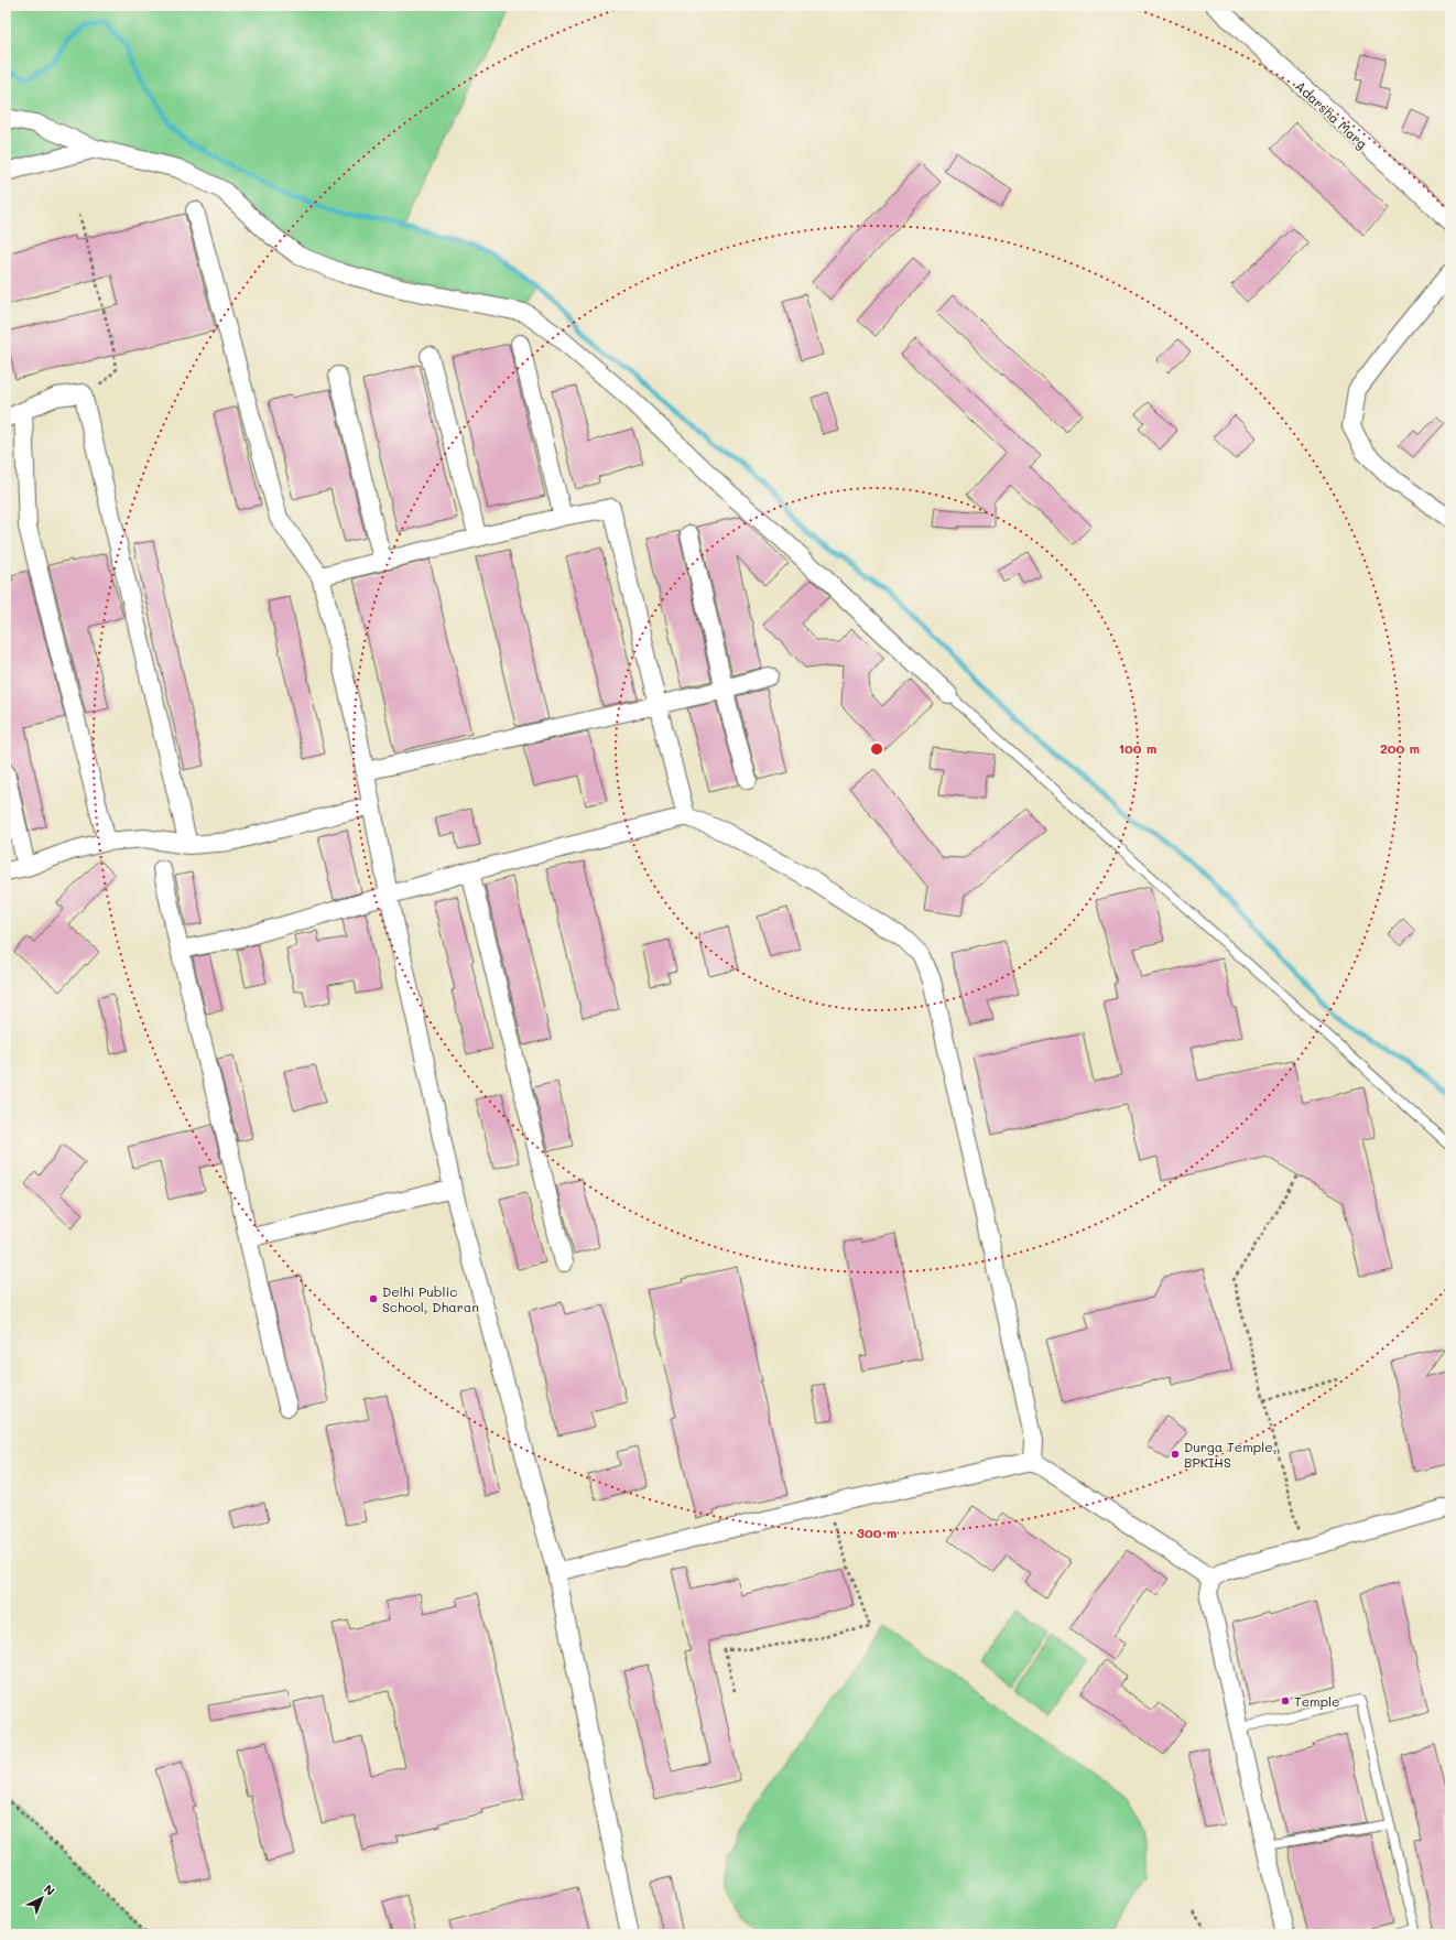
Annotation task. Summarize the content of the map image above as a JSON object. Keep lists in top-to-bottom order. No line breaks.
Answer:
{"streets":{"street":["Adarsha Marg"]},"places":["Delhi Public School, Dharan","Durga Temple, BPKIHS","Temple"],"north":"top right","rings":["100 m","200 m","300 m"]}
